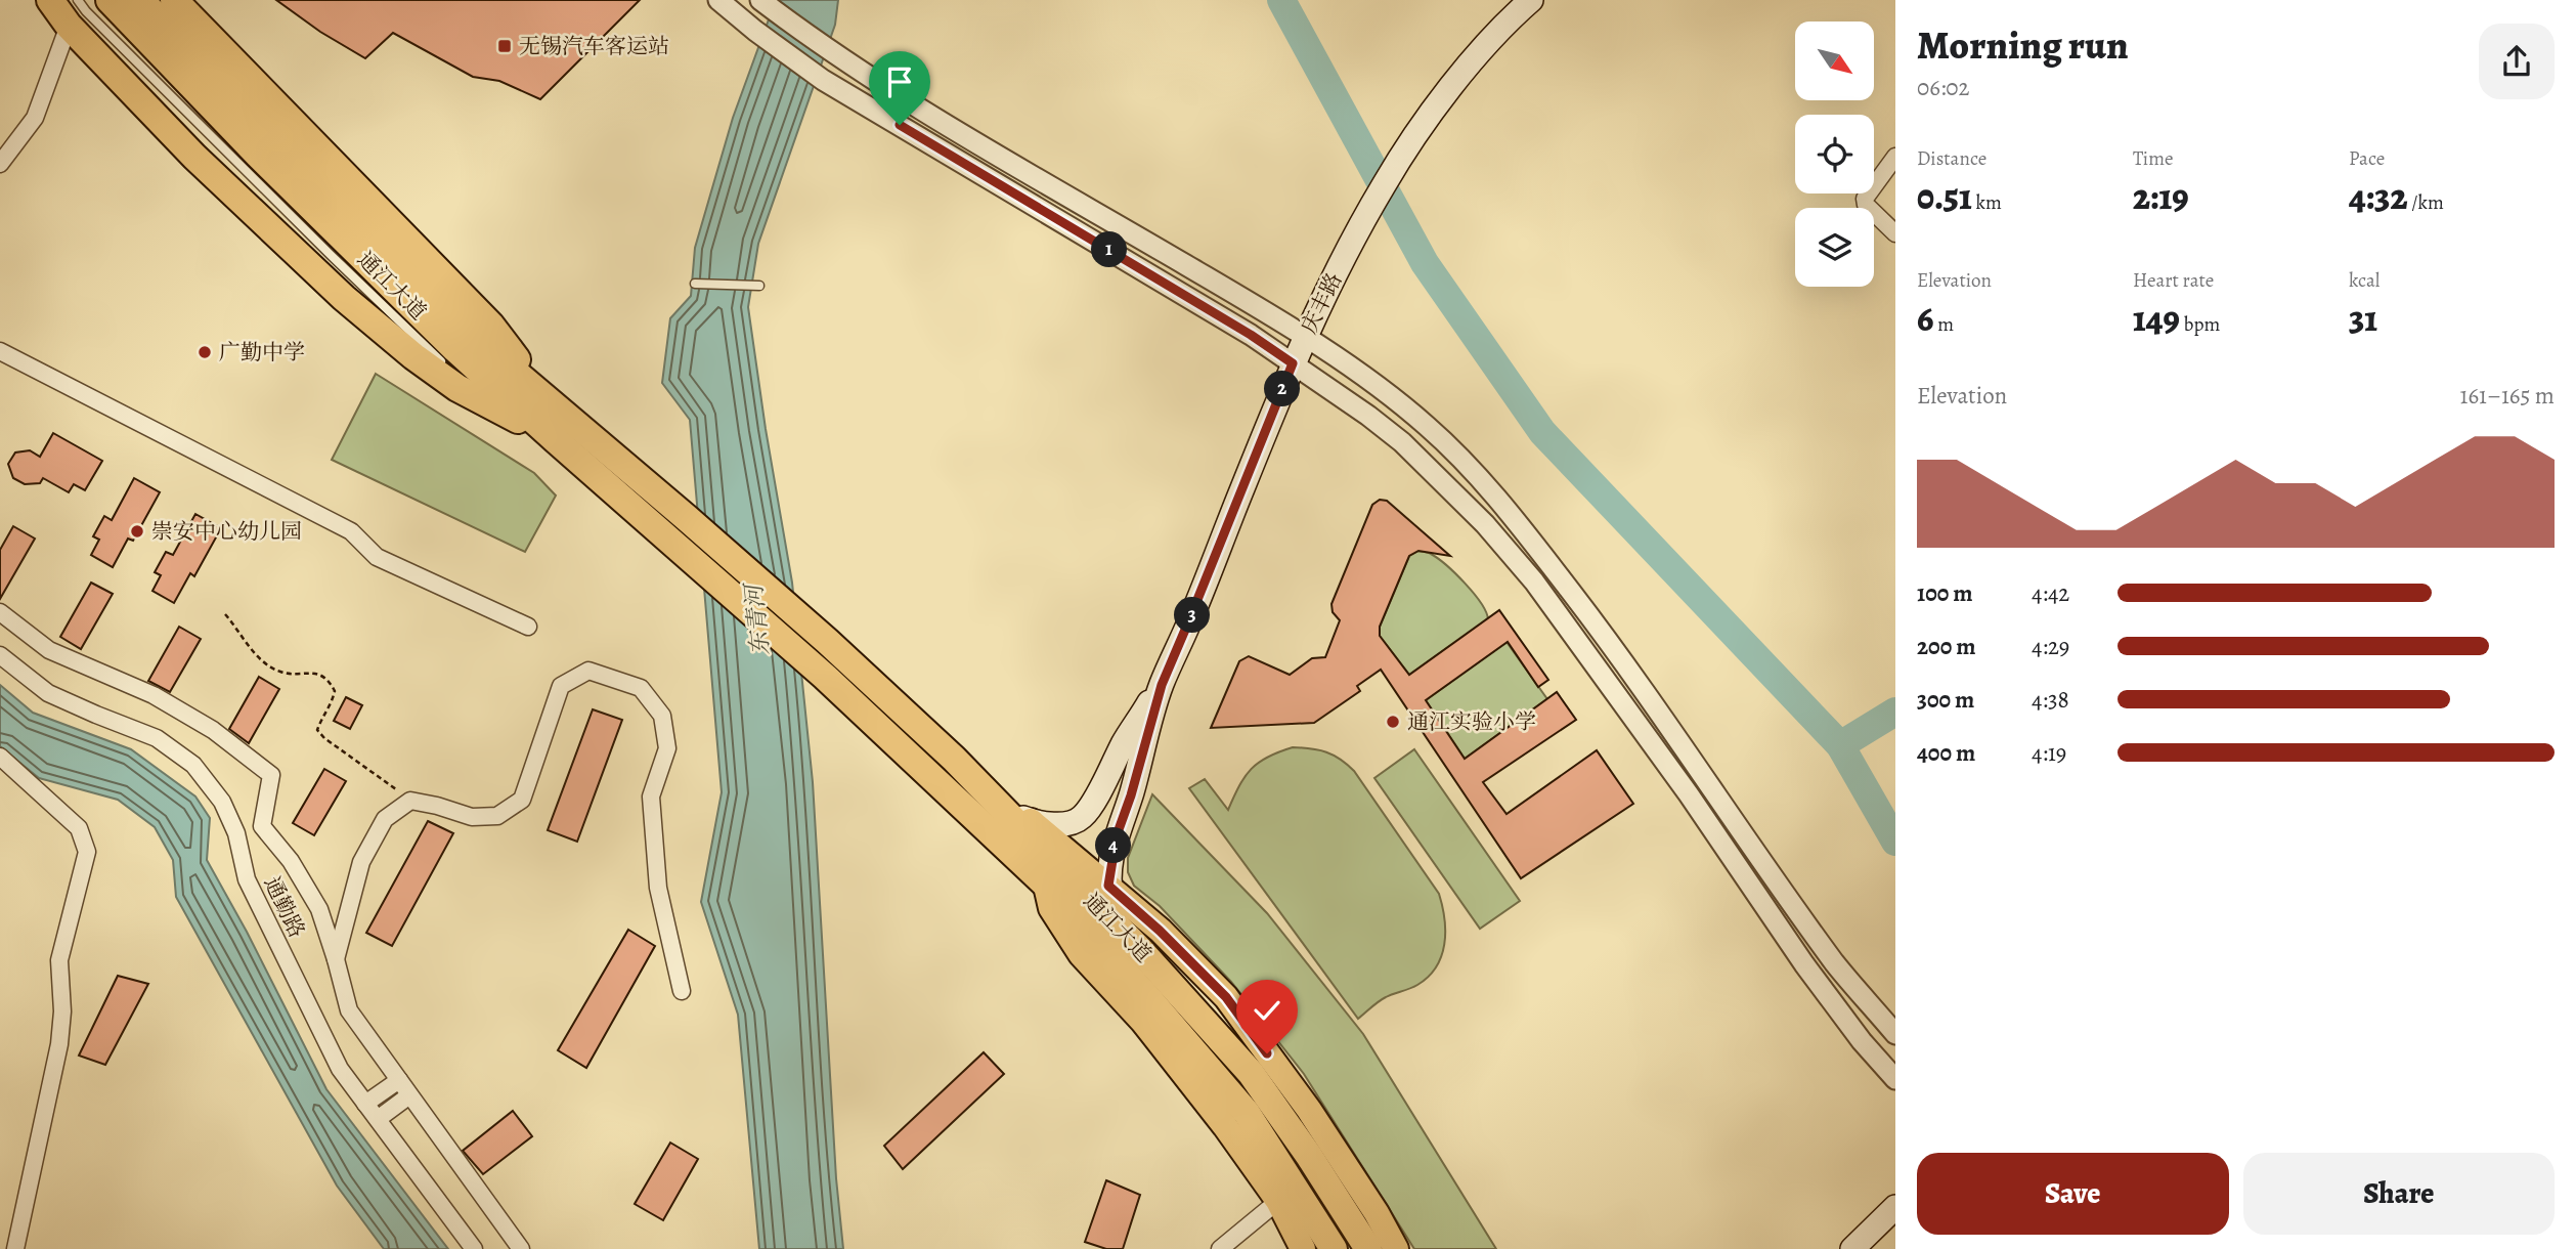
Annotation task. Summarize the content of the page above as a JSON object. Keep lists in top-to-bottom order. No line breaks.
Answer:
{"streets":{"highway":["通江大道"],"main road":["庆丰路"],"street":["通勤路"]},"water":["东青河"],"places":{"transit":["无锡汽车客运站"],"other":["广勤中学","崇安中心幼儿园","通江实验小学"]},"north":"bottom right","page":{"heading":["Morning run","06:02"],"stats":[["Distance","0.51 km"],["Time","2:19"],["Pace","4:32 /km"],["Elevation","6 m"],["Heart rate","149 bpm"],["kcal","31"]],"pins":["1","2","3","4"],"chart":["Elevation","161–165 m"],"list":[{"name":"100 m","note":"4:42"},{"name":"200 m","note":"4:29"},{"name":"300 m","note":"4:38"},{"name":"400 m","note":"4:19"}],"buttons":["Save","Share"]}}
